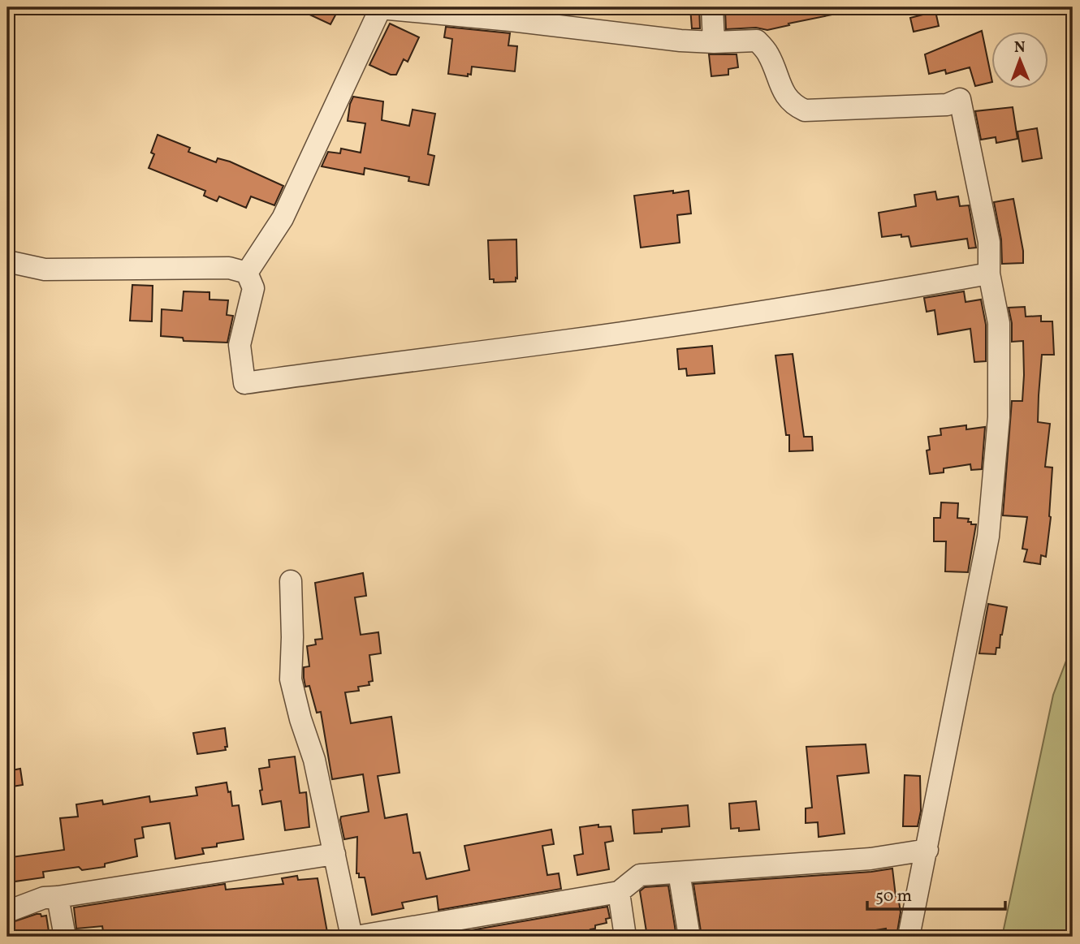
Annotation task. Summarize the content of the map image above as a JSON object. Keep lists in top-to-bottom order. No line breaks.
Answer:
{"scale_bar":"50 m","north":"top"}
